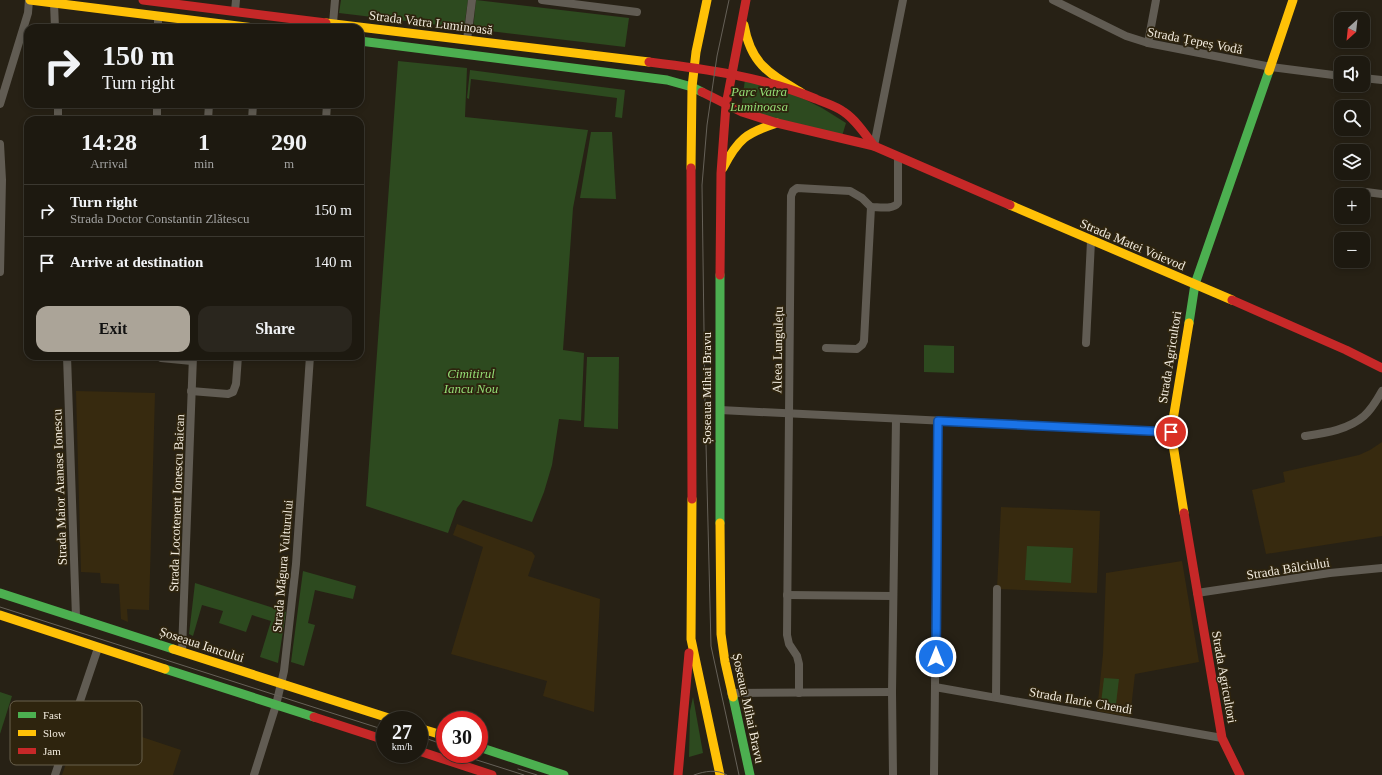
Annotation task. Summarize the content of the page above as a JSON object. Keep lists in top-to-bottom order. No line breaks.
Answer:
{"streets":{"main road":["Strada Vatra Luminoasă","Strada Matei Voievod","Strada Agricultori","Șoseaua Mihai Bravu","Șoseaua Iancului"],"street":["Strada Țepeș Vodă","Aleea Lungulețu","Strada Maior Atanase Ionescu","Strada Locotenent Ionescu Baican","Strada Măgura Vulturului","Strada Bâlciului","Strada Ilarie Chendi"]},"crossings":[["Strada Vatra Luminoasă","Strada Matei Voievod"],["Strada Vatra Luminoasă","Șoseaua Mihai Bravu"],["Strada Țepeș Vodă","Strada Agricultori"],["Strada Matei Voievod","Strada Agricultori"],["Strada Matei Voievod","Șoseaua Mihai Bravu"],["Strada Agricultori","Strada Bâlciului"],["Strada Agricultori","Strada Ilarie Chendi"],["Strada Maior Atanase Ionescu","Șoseaua Iancului"],["Strada Locotenent Ionescu Baican","Șoseaua Iancului"],["Strada Măgura Vulturului","Șoseaua Iancului"]],"parks":["Parc Vatra Luminoasa","Cimitirul Iancu Nou"],"legend":["Fast","Slow","Jam"],"north":"bottom left","page":{"map_buttons":["+","−"],"turn":["150 m","Turn right"],"eta":["14:28","Arrival","1","min","290","m"],"list":[{"name":"Turn right","note":"Strada Doctor Constantin Zlătescu","value":"150 m"},{"name":"Arrive at destination","value":"140 m"}],"buttons":["Exit","Share"],"speed":"27 km/h","limit":"30"}}
